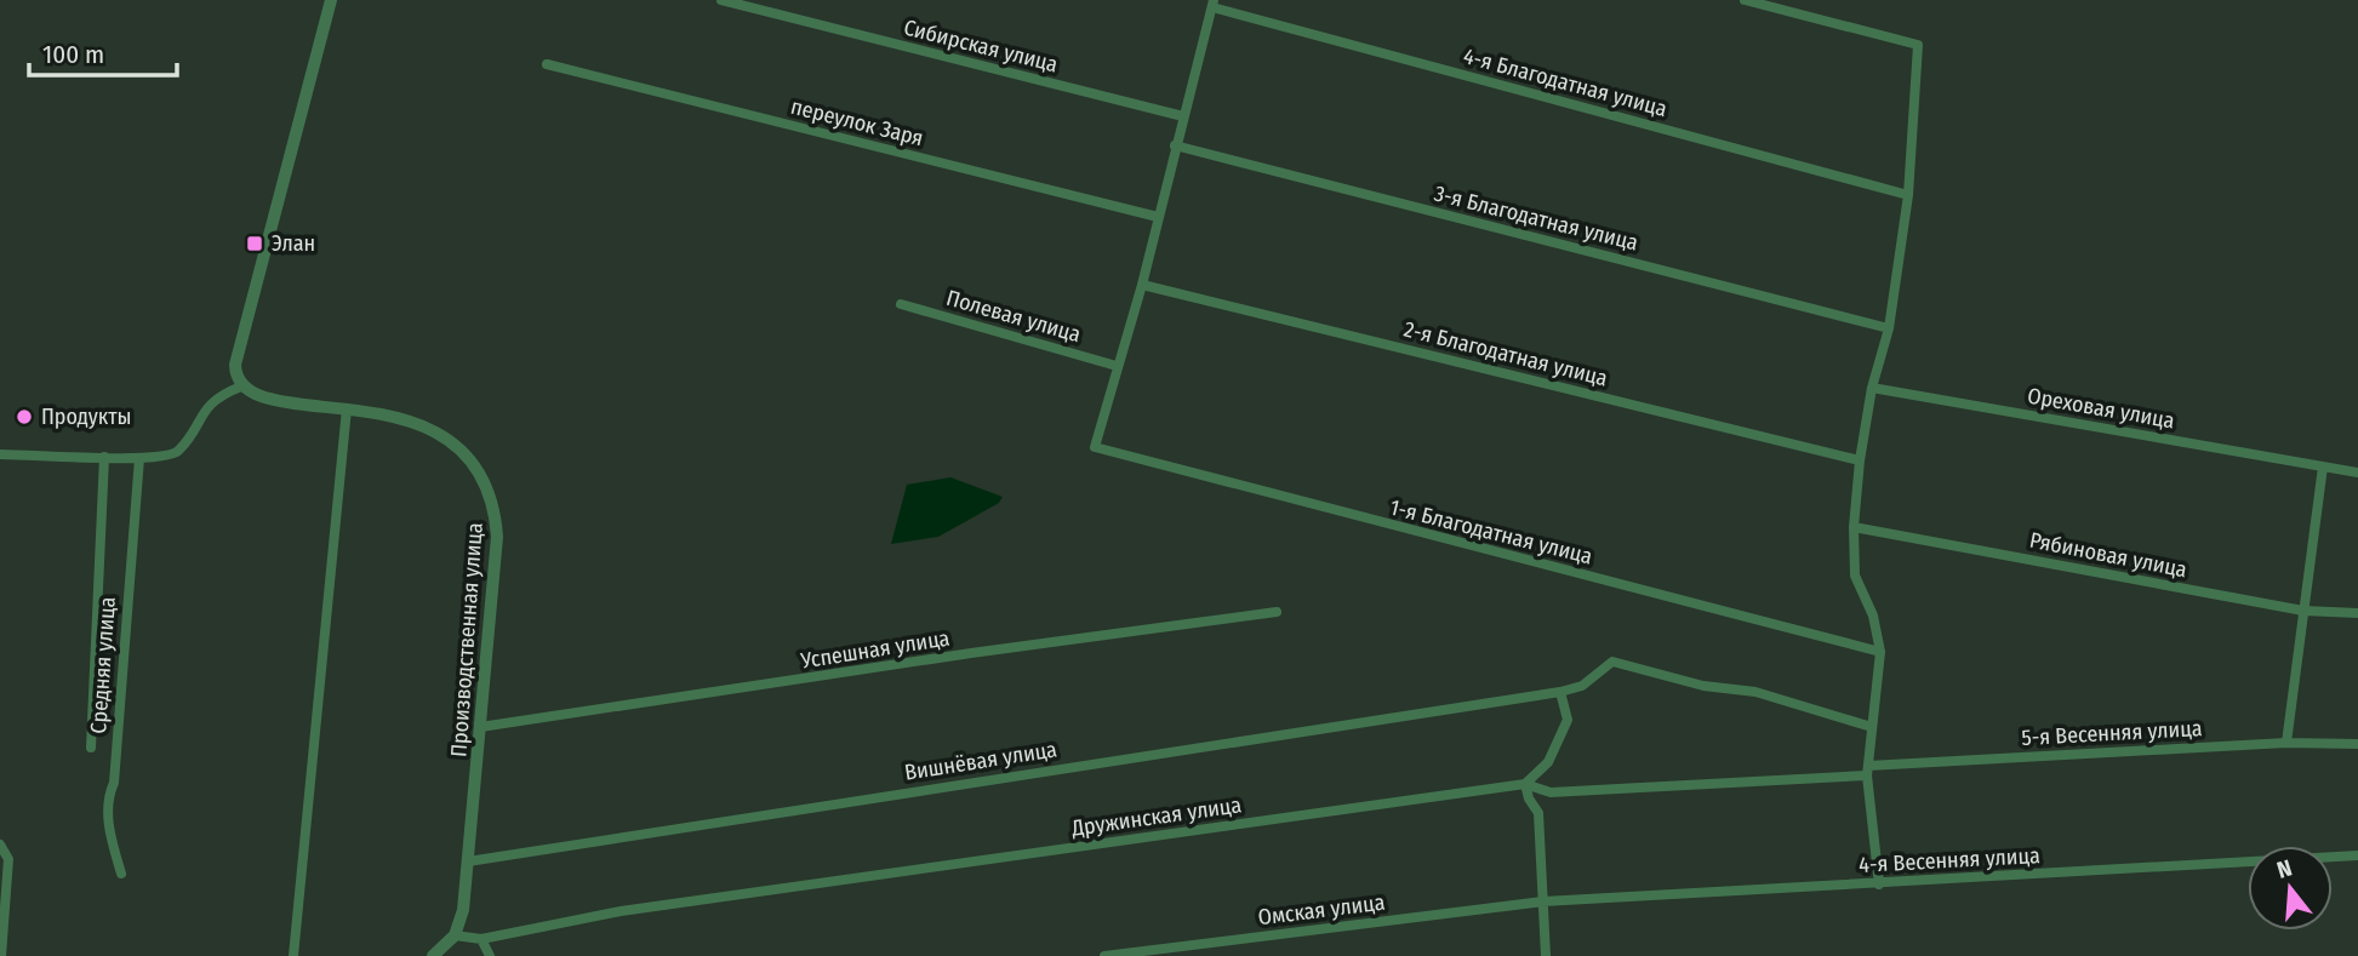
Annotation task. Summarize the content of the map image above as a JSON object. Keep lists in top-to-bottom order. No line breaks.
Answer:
{"streets":{"street":["Сибирская улица","4-я Благодатная улица","переулок Заря","3-я Благодатная улица","Полевая улица","2-я Благодатная улица","Ореховая улица","1-я Благодатная улица","Рябиновая улица","Производственная улица","Успешная улица","Средняя улица","5-я Весенняя улица","Вишнёвая улица","Дружинская улица","4-я Весенняя улица","Омская улица"]},"crossings":[["Полевая улица","1-я Благодатная улица"],["Производственная улица","Успешная улица"],["Производственная улица","Вишнёвая улица"],["Производственная улица","Дружинская улица"],["5-я Весенняя улица","Дружинская улица"],["4-я Весенняя улица","Омская улица"]],"places":{"transit":["Элан"],"other":["Продукты"]},"scale_bar":"100 m","north":"top"}
